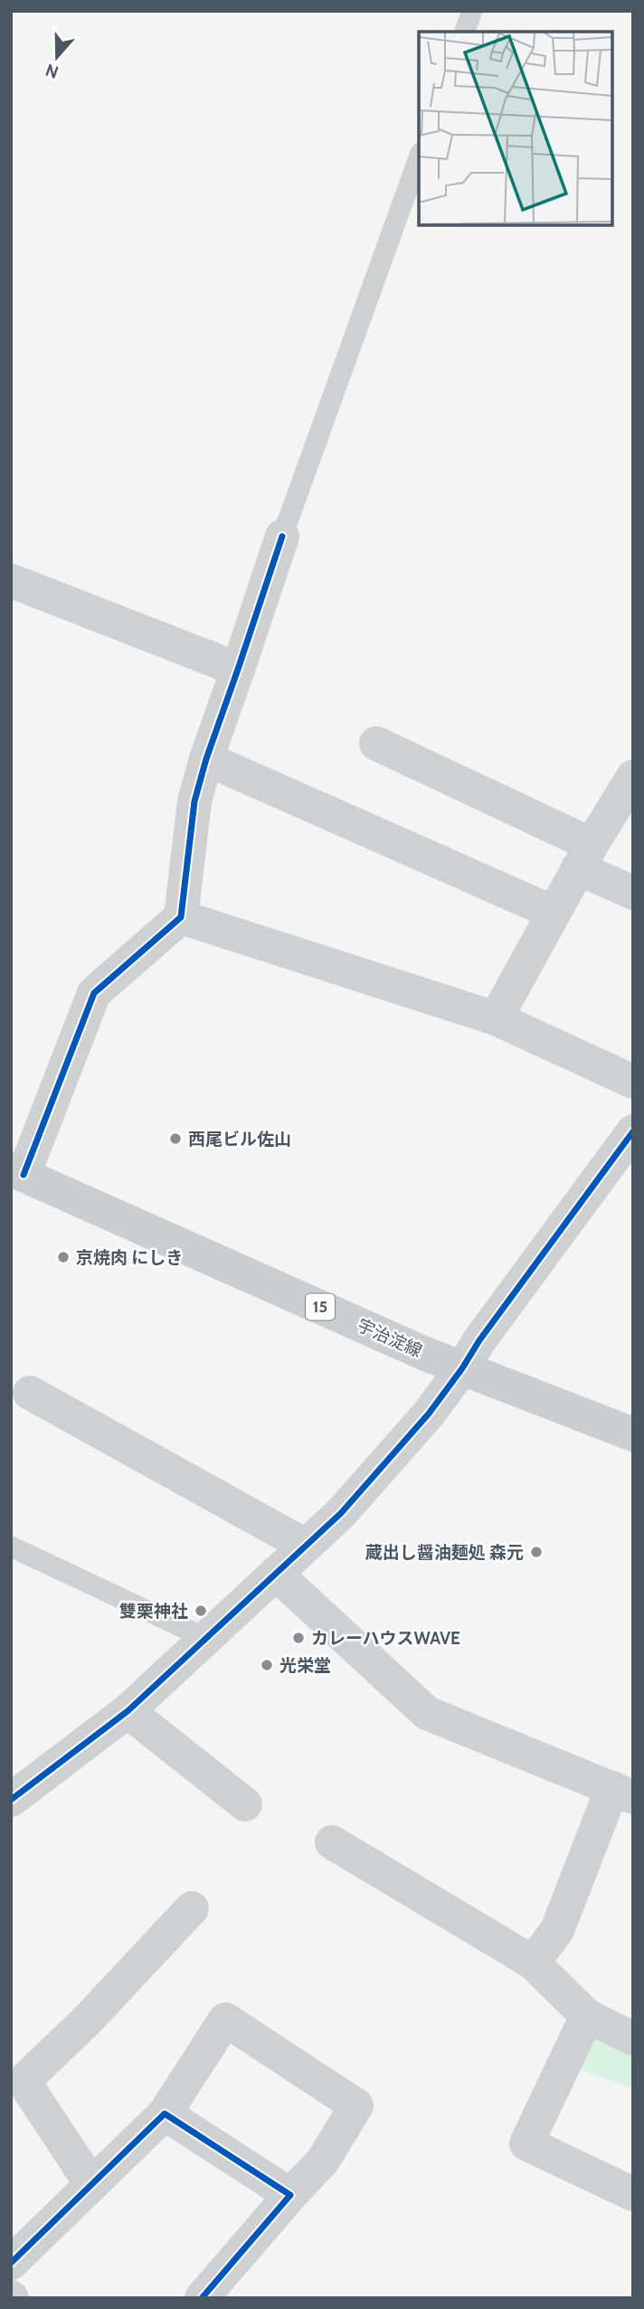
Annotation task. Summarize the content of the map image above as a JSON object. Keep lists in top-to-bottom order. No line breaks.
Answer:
{"streets":{"main road":["15","宇治淀線"]},"places":["西尾ビル佐山","京焼肉 にしき","蔵出し醤油麺処 森元","雙栗神社","カレーハウスWAVE","光栄堂"],"north":"bottom"}
